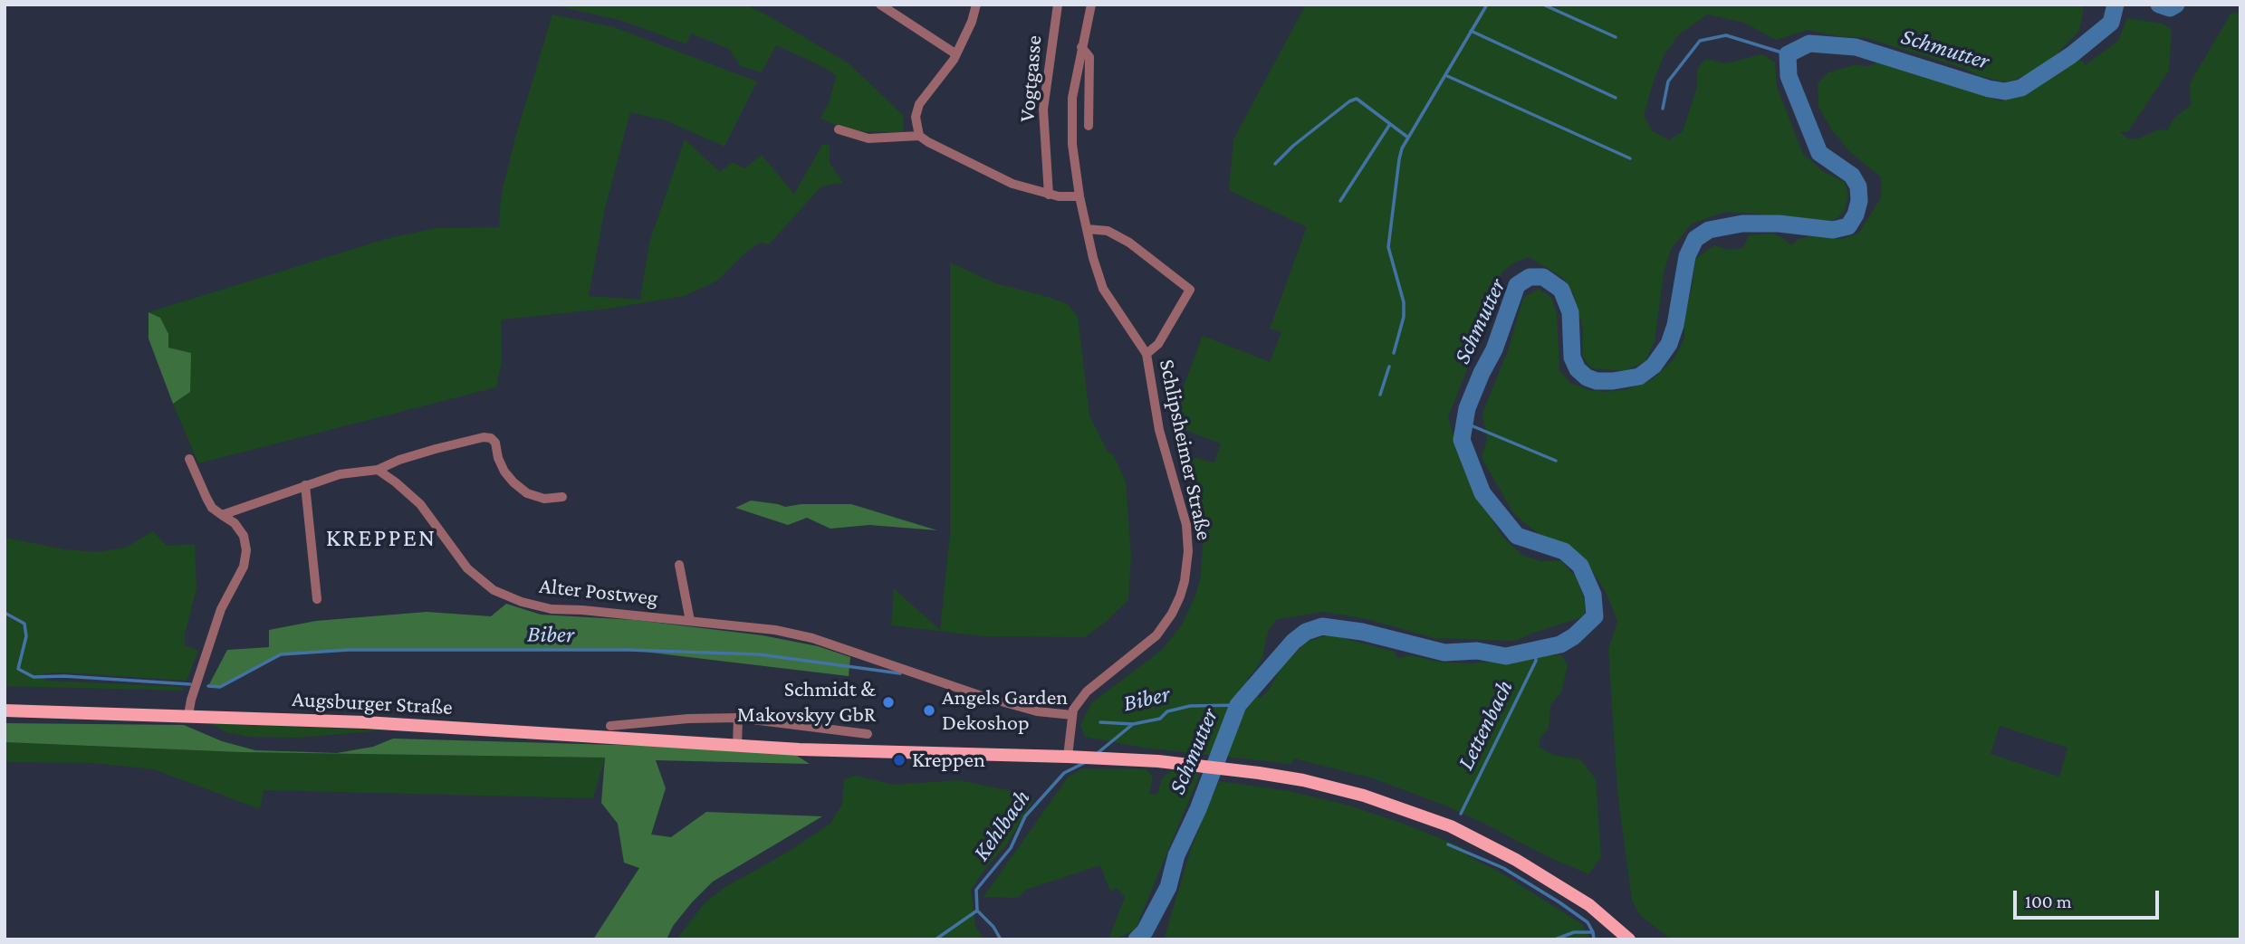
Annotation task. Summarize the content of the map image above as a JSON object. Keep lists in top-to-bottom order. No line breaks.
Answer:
{"streets":{"main road":["Augsburger Straße"],"street":["Vogtgasse","Schlipsheimer Straße","Alter Postweg"]},"crossings":[["Schlipsheimer Straße","Alter Postweg"],["Schlipsheimer Straße","Augsburger Straße"]],"districts":["KREPPEN"],"water":["Schmutter","Biber","Lettenbach","Kehlbach"],"places":["Schmidt & Makovskyy GbR","Angels Garden Dekoshop","Kreppen"],"scale_bar":"100 m"}
